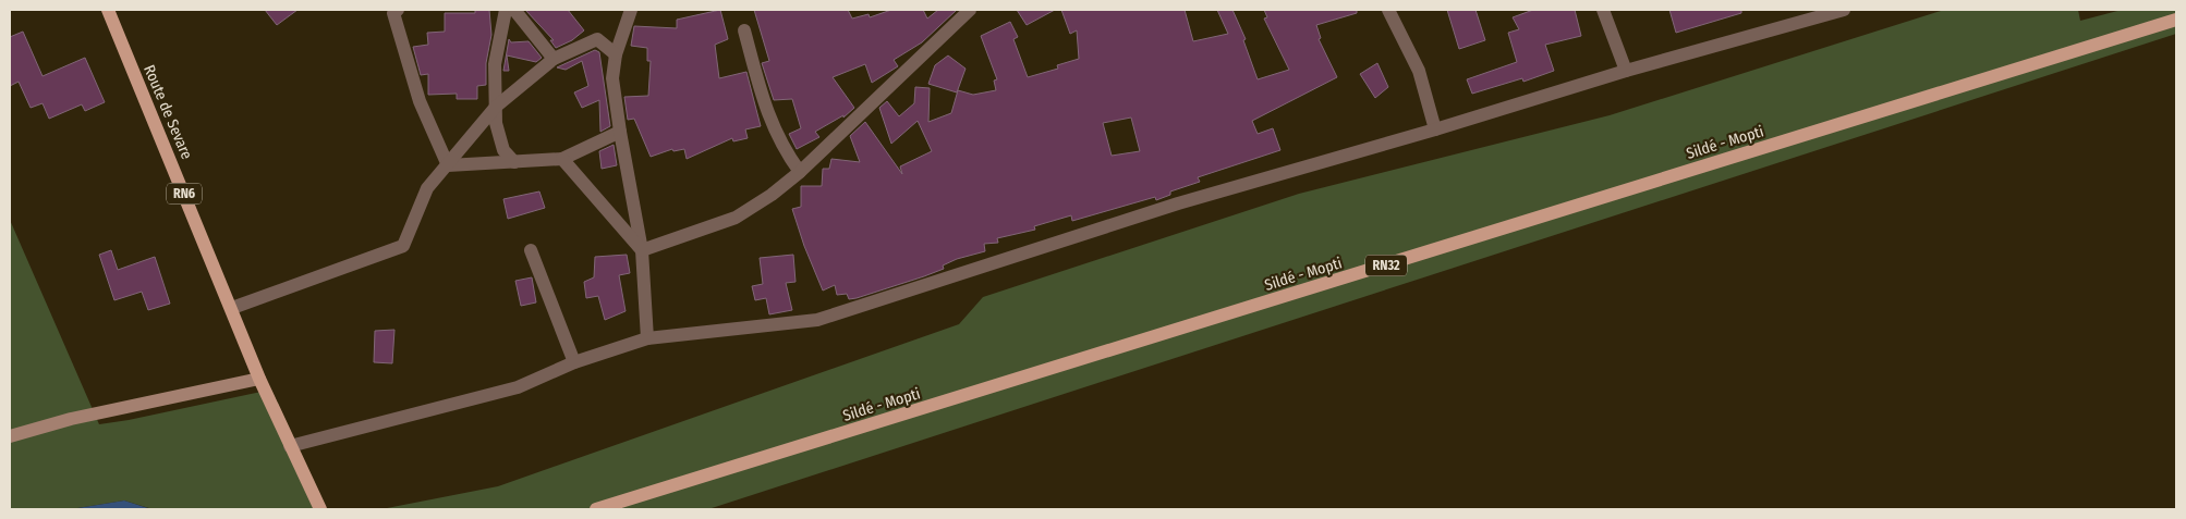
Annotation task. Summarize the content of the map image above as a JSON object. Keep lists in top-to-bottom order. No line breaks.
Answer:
{"streets":{"main road":["Route de Sevare","Sildé - Mopti","RN6","RN32"]},"crossings":[["Route de Sevare","RN6"]]}
